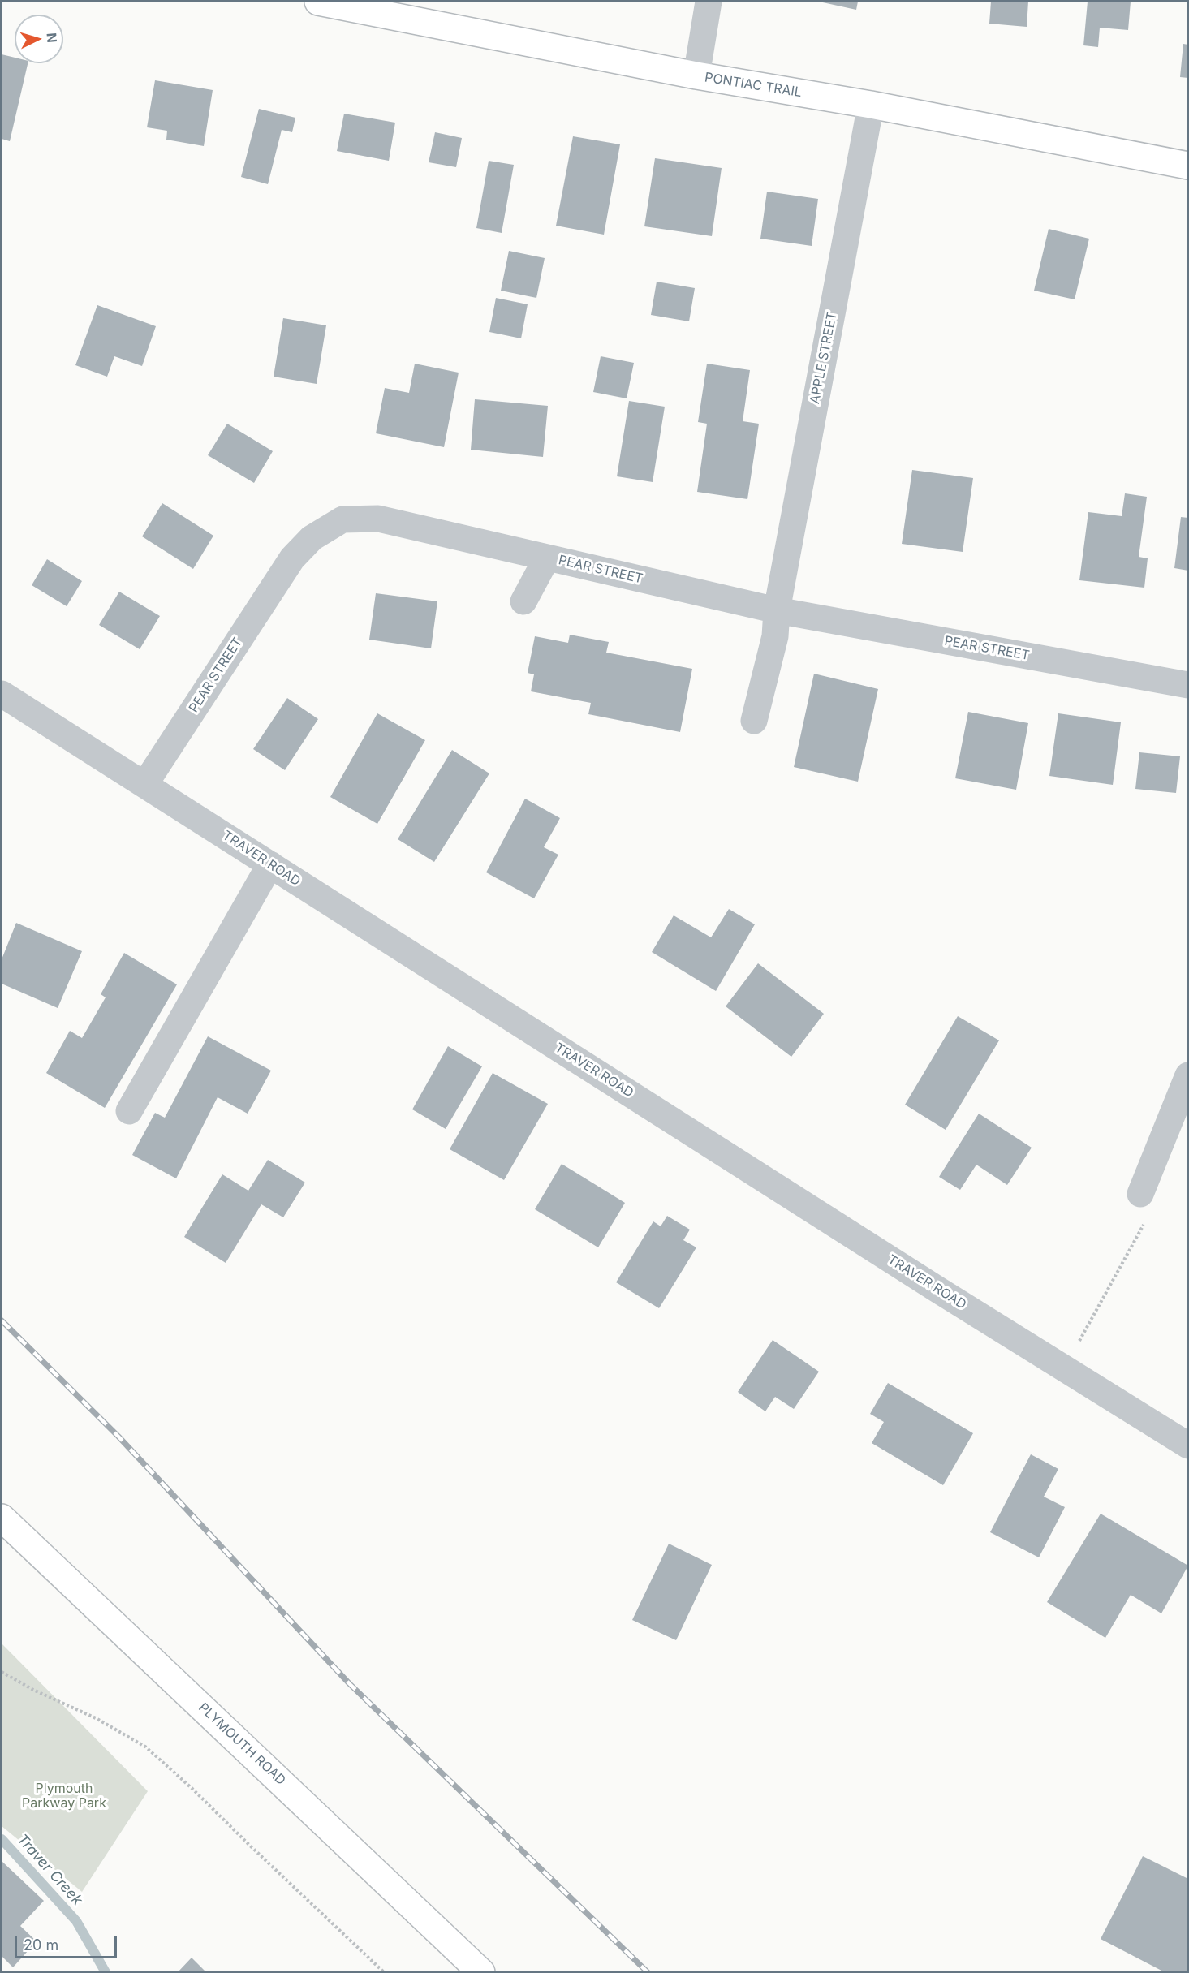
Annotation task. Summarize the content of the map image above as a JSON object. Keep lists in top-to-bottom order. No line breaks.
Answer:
{"streets":{"main road":["PONTIAC TRAIL","PLYMOUTH ROAD"],"street":["APPLE STREET","PEAR STREET","TRAVER ROAD"]},"crossings":[["PONTIAC TRAIL","APPLE STREET"],["APPLE STREET","PEAR STREET"],["PEAR STREET","TRAVER ROAD"]],"water":["Traver Creek"],"parks":["Plymouth Parkway Park"],"scale_bar":"20 m","north":"right"}
